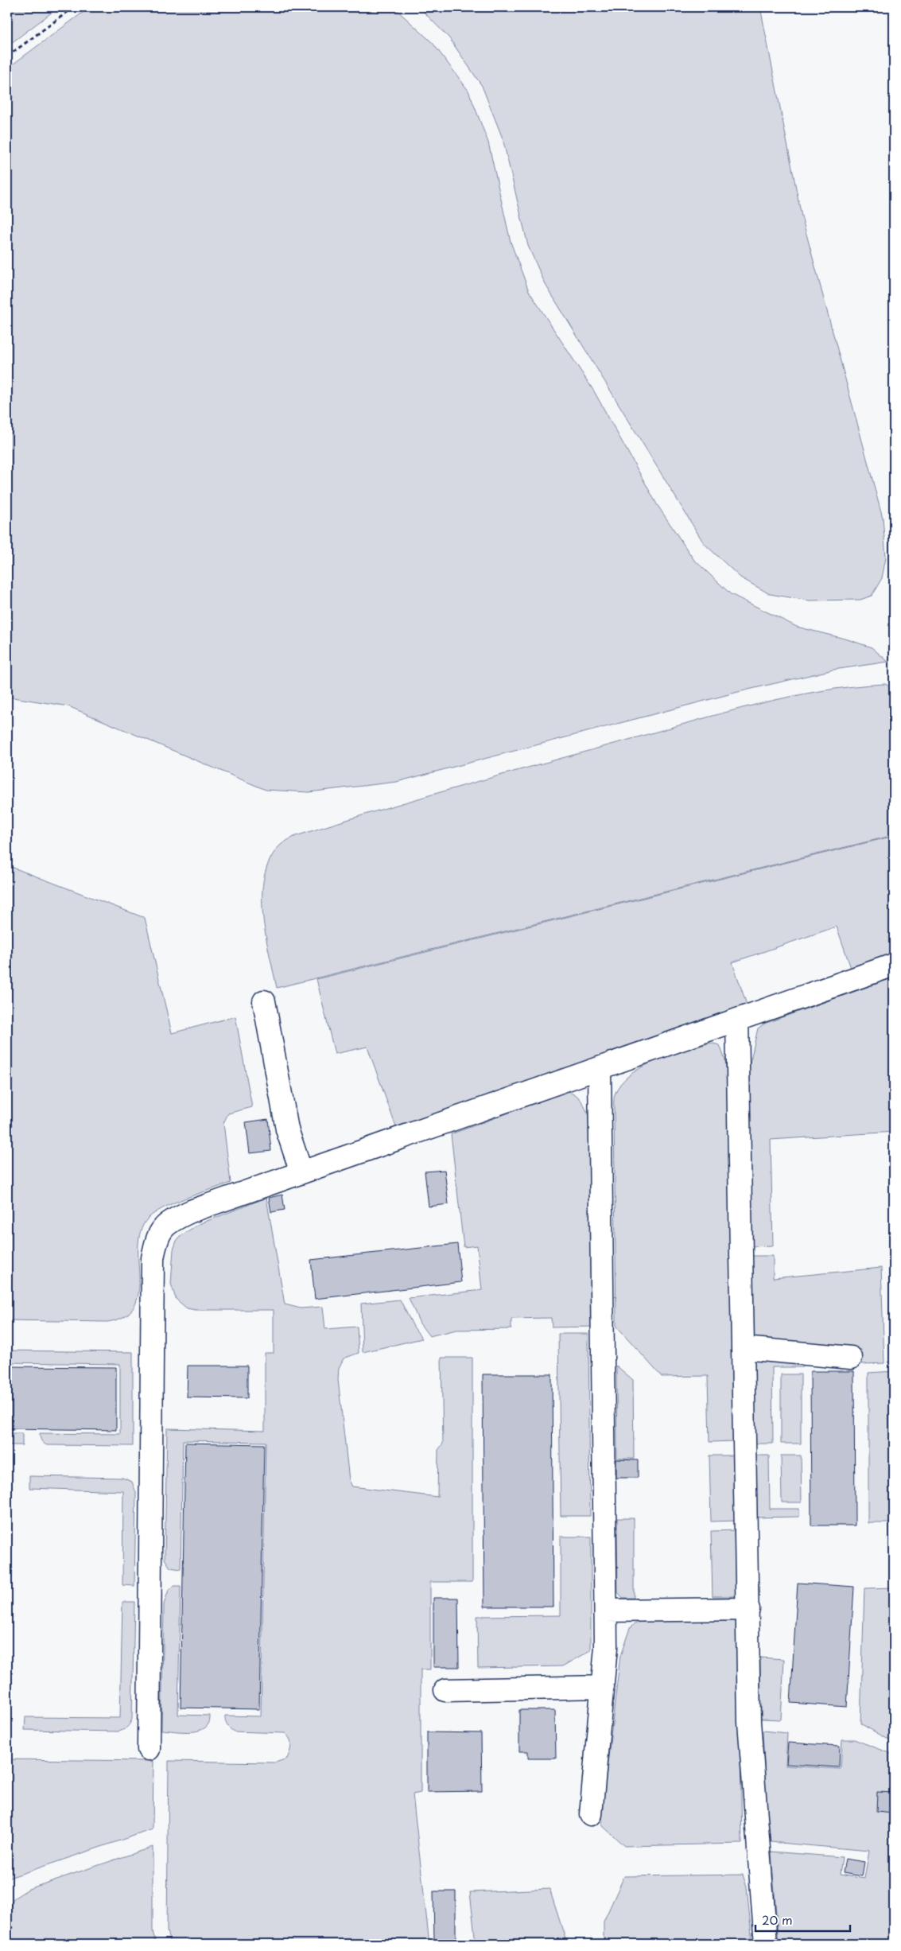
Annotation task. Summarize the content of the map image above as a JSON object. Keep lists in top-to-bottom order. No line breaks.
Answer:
{"scale_bar":"20 m"}
